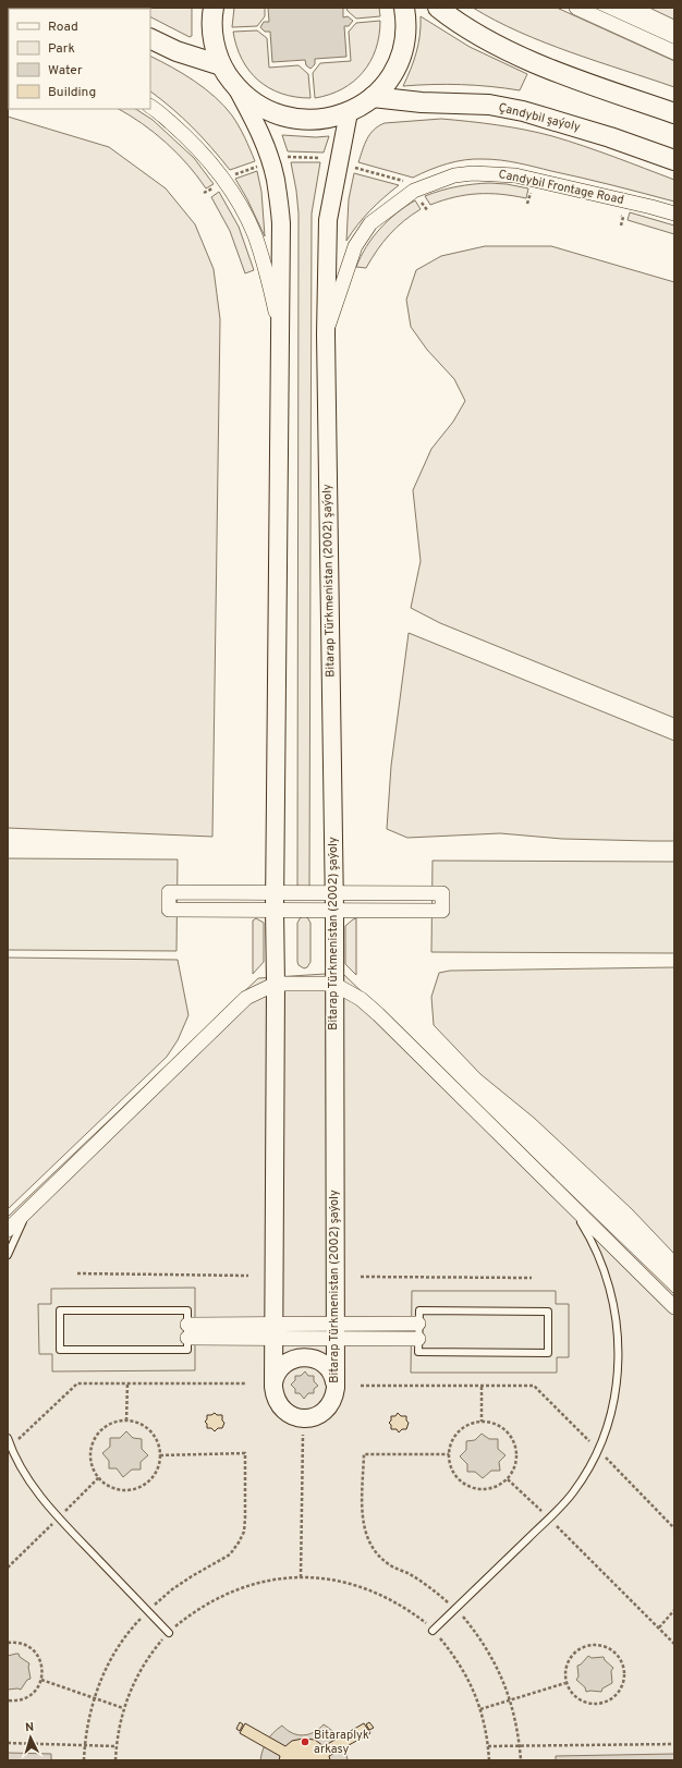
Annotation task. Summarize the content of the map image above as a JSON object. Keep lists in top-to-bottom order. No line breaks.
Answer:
{"streets":{"main road":["Çandybil şaýoly"],"street":["Candybil Frontage Road","Bitarap Türkmenistan (2002) şaýoly"]},"crossings":[["Candybil Frontage Road","Bitarap Türkmenistan (2002) şaýoly"]],"places":["Bitaraplyk arkasy"],"legend":["Road","Park","Water","Building"],"north":"top"}
